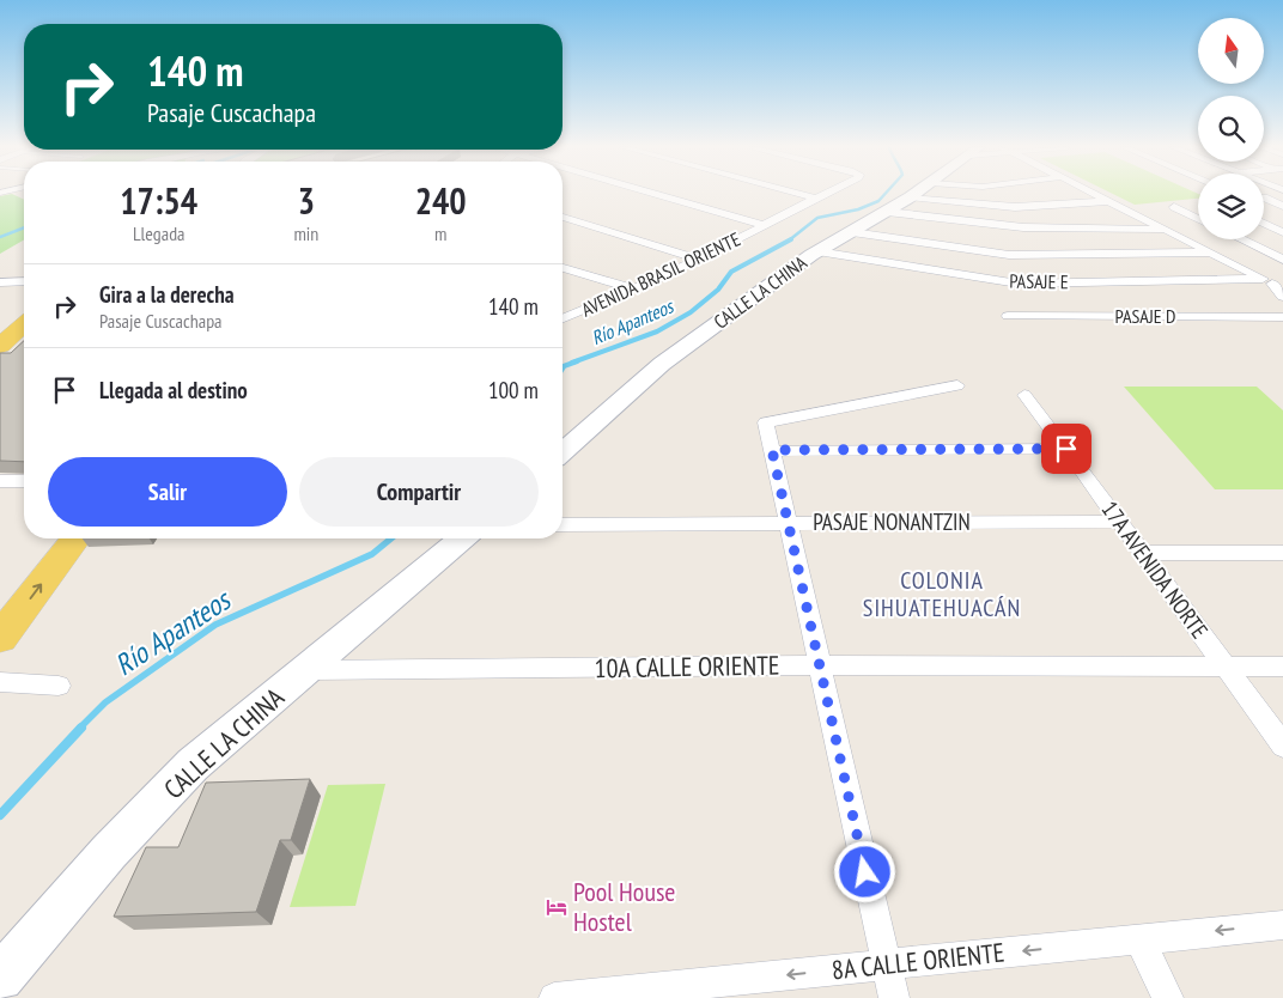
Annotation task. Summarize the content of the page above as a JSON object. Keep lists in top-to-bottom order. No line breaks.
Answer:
{"streets":{"main road":["CALLE LA CHINA"],"street":["AVENIDA BRASIL ORIENTE","PASAJE E","PASAJE D","PASAJE NONANTZIN","17A AVENIDA NORTE","10A CALLE ORIENTE","8A CALLE ORIENTE"]},"crossings":[["PASAJE E","CALLE LA CHINA"],["CALLE LA CHINA","10A CALLE ORIENTE"],["PASAJE NONANTZIN","17A AVENIDA NORTE"],["17A AVENIDA NORTE","10A CALLE ORIENTE"]],"one_way":["8A CALLE ORIENTE"],"districts":["COLONIA SIHUATEHUACÁN"],"water":["Río Apanteos"],"places":{"hotel":["Pool House Hostel"]},"north":"top","page":{"turn":["140 m","Pasaje Cuscachapa"],"eta":["17:54","Llegada","3","min","240","m"],"list":[{"name":"Gira a la derecha","note":"Pasaje Cuscachapa","value":"140 m"},{"name":"Llegada al destino","value":"100 m"}],"buttons":["Salir","Compartir"]}}
